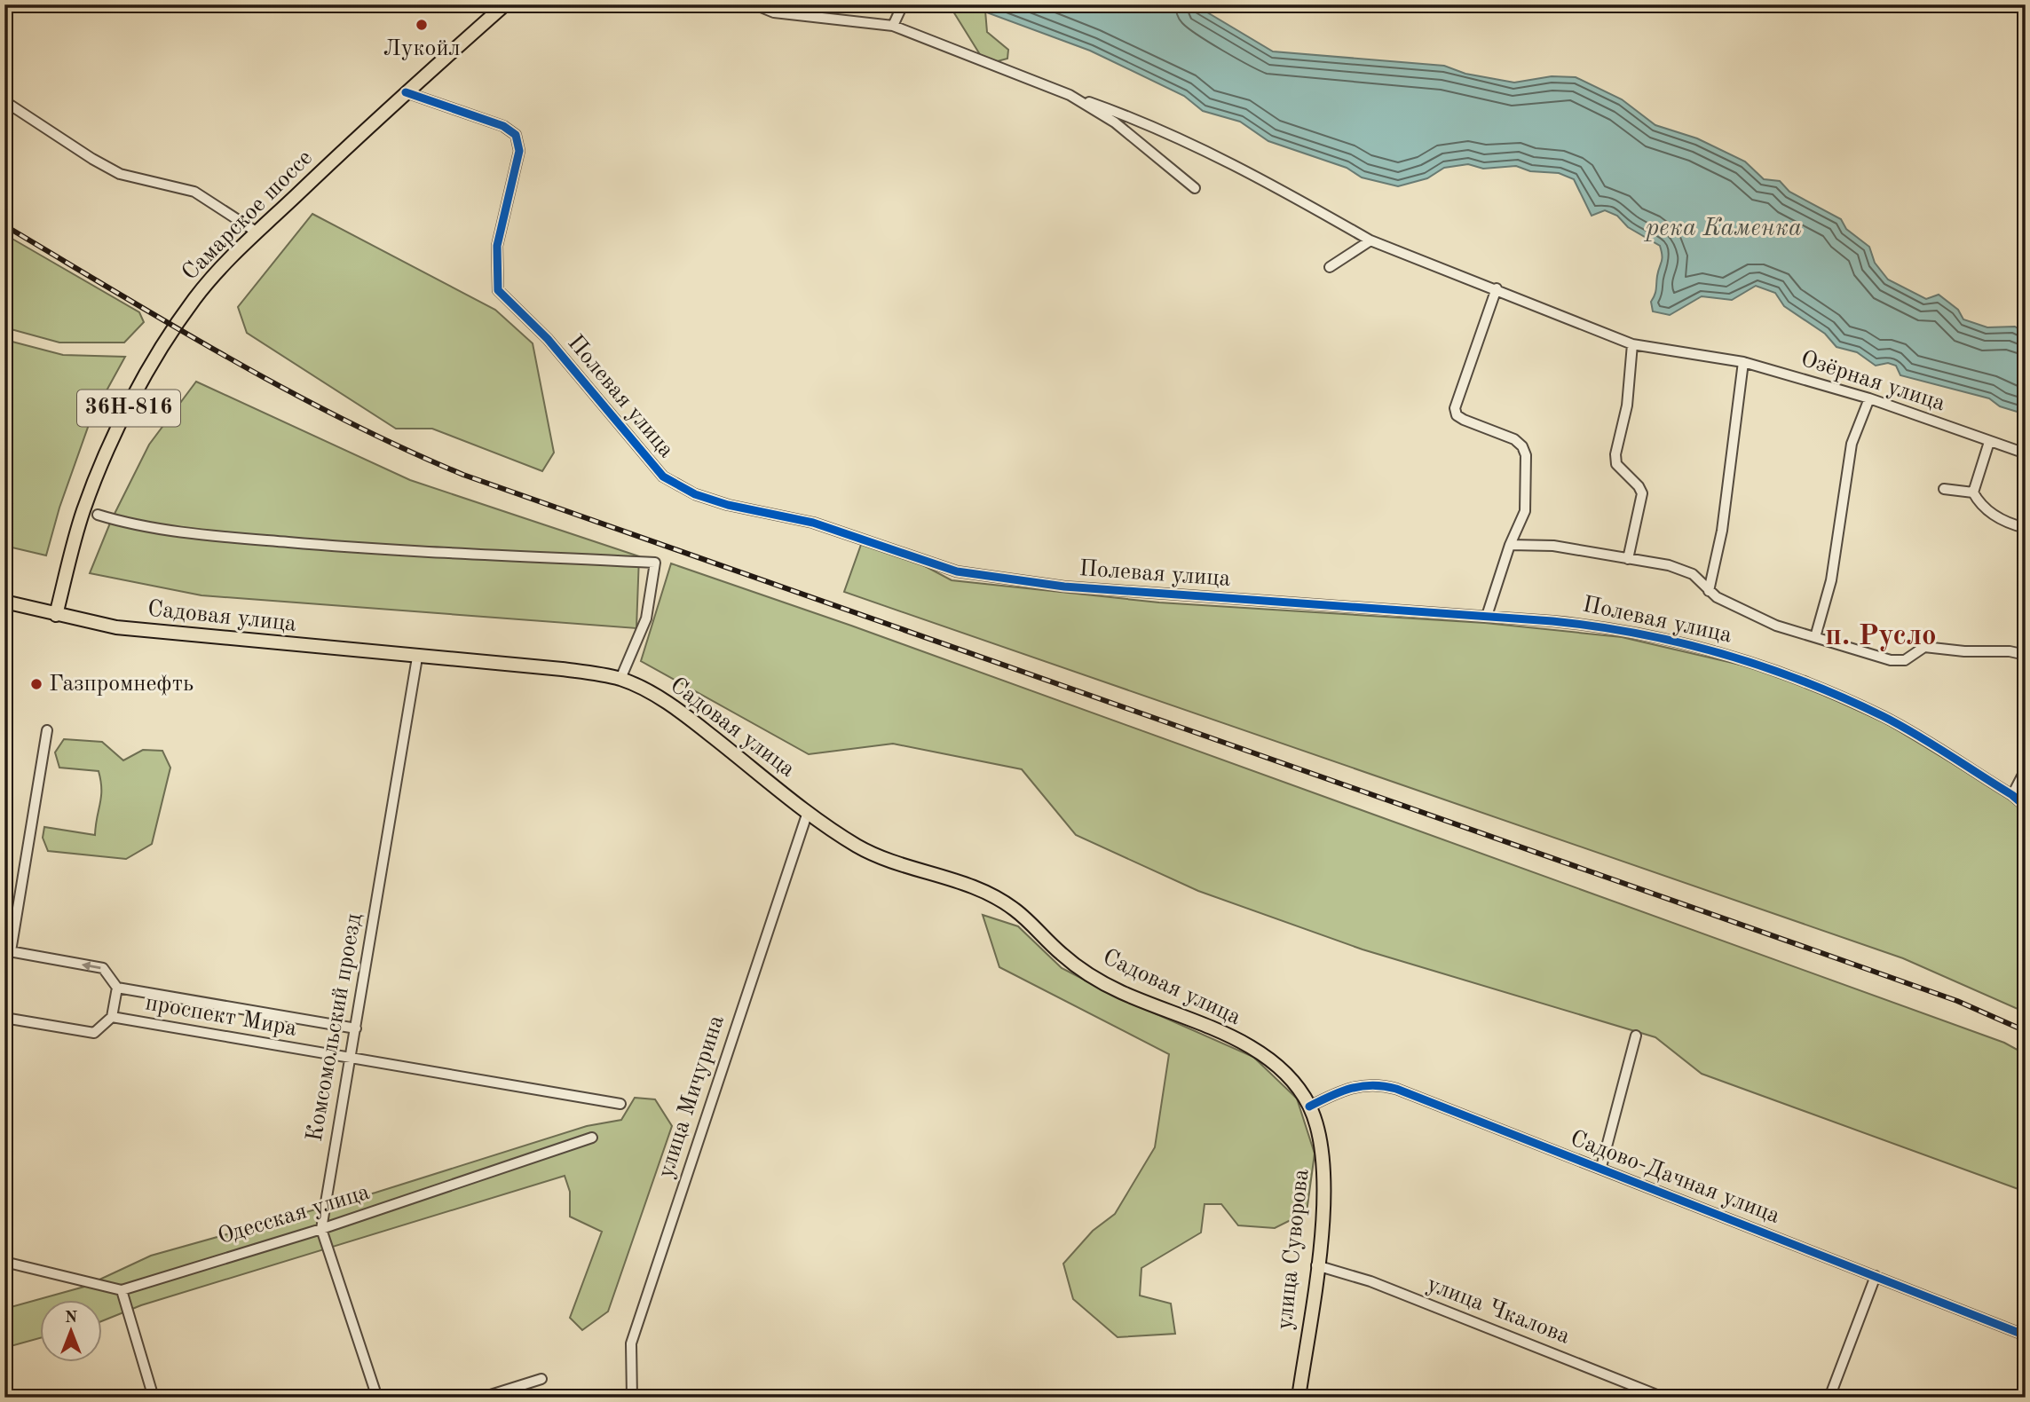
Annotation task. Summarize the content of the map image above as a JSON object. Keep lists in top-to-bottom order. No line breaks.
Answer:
{"streets":{"main road":["Самарское шоссе","36Н-816","Садовая улица","улица Суворова"],"street":["Озёрная улица","Полевая улица","проспект Мира","Комсомольский проезд","улица Мичурина","Садово-Дачная улица","Одесская улица","улица Чкалова"]},"crossings":[["Самарское шоссе","Полевая улица"],["Самарское шоссе","Садовая улица"],["Садовая улица","Комсомольский проезд"],["Садовая улица","улица Мичурина"],["Садовая улица","Садово-Дачная улица"],["Садовая улица","улица Суворова"],["проспект Мира","Комсомольский проезд"],["Комсомольский проезд","Одесская улица"],["Садово-Дачная улица","улица Суворова"],["улица Суворова","улица Чкалова"]],"districts":["п. Русло"],"water":["река Каменка"],"places":["Лукойл","Газпромнефть"],"north":"top"}
